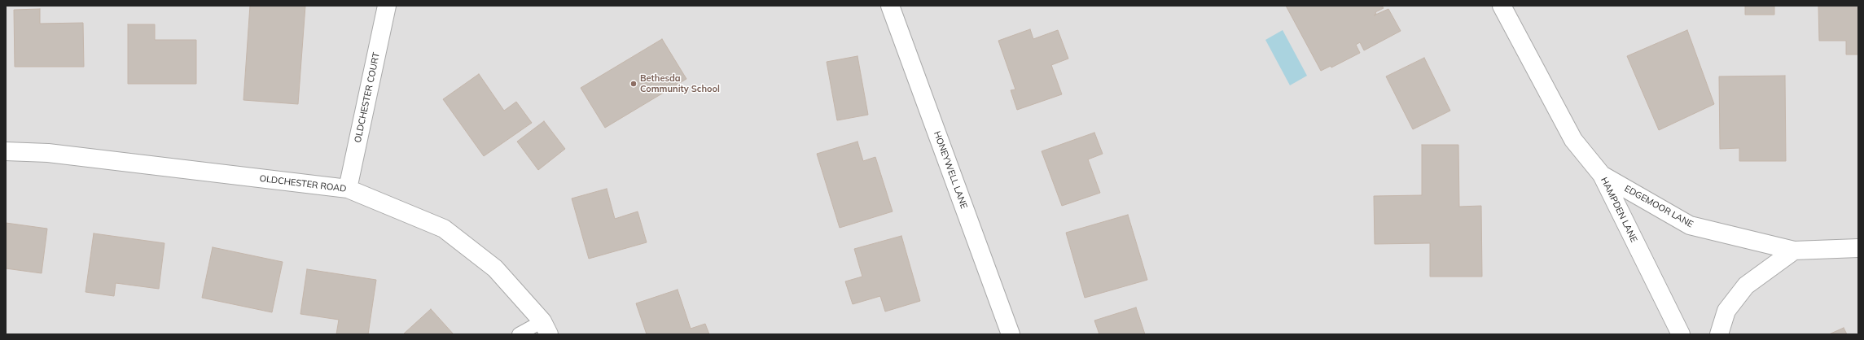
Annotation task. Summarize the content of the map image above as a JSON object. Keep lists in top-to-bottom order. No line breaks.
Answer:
{"streets":{"street":["OLDCHESTER COURT","HONEYWELL LANE","OLDCHESTER ROAD","EDGEMOOR LANE","HAMPDEN LANE"]},"crossings":[["OLDCHESTER COURT","OLDCHESTER ROAD"],["EDGEMOOR LANE","HAMPDEN LANE"]],"places":["Bethesda Community School"]}
